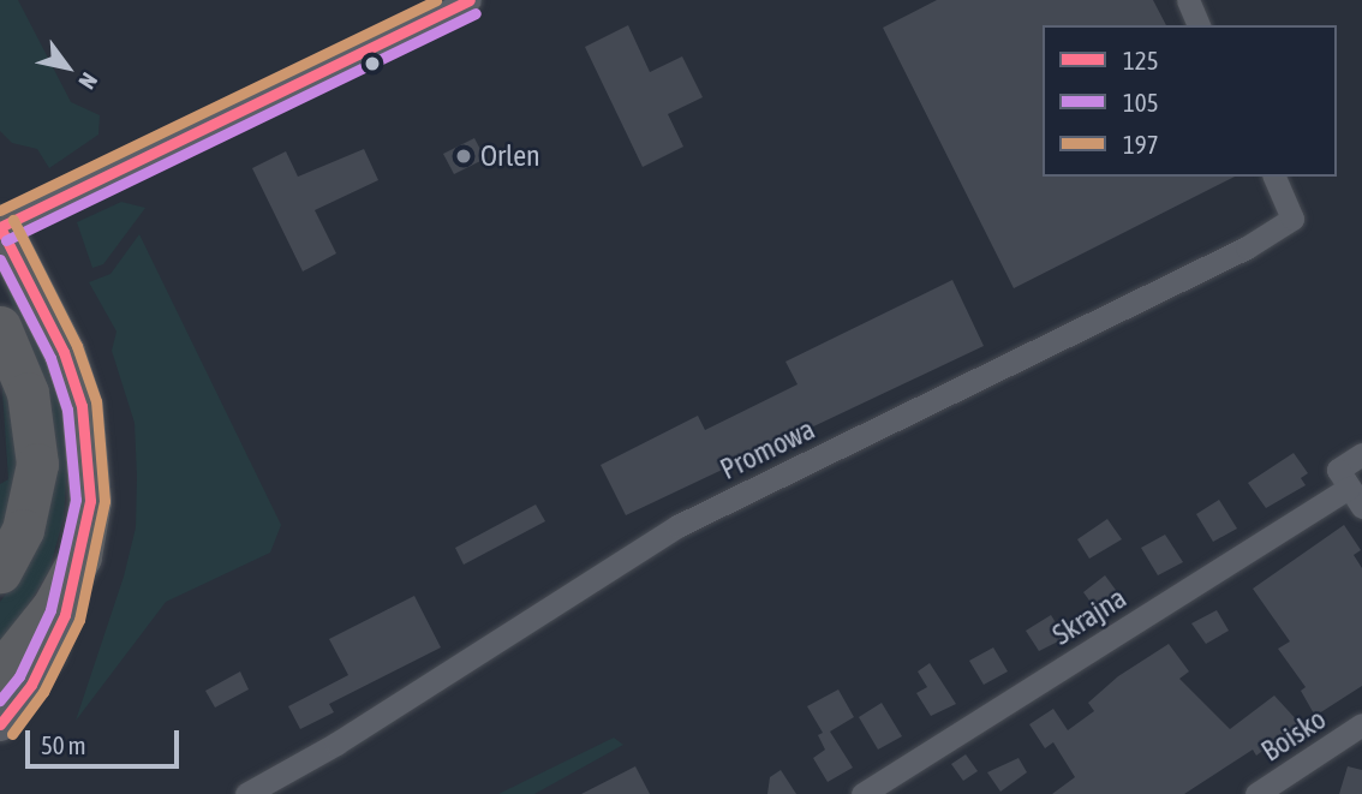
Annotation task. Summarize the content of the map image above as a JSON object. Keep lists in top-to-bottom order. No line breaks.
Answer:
{"streets":{"street":["Promowa","Skrajna","Boisko"]},"places":["Orlen"],"lines":["transit line 125","transit line 197","transit line 105"],"legend":["125","105","197"],"scale_bar":"50 m","north":"bottom right"}
